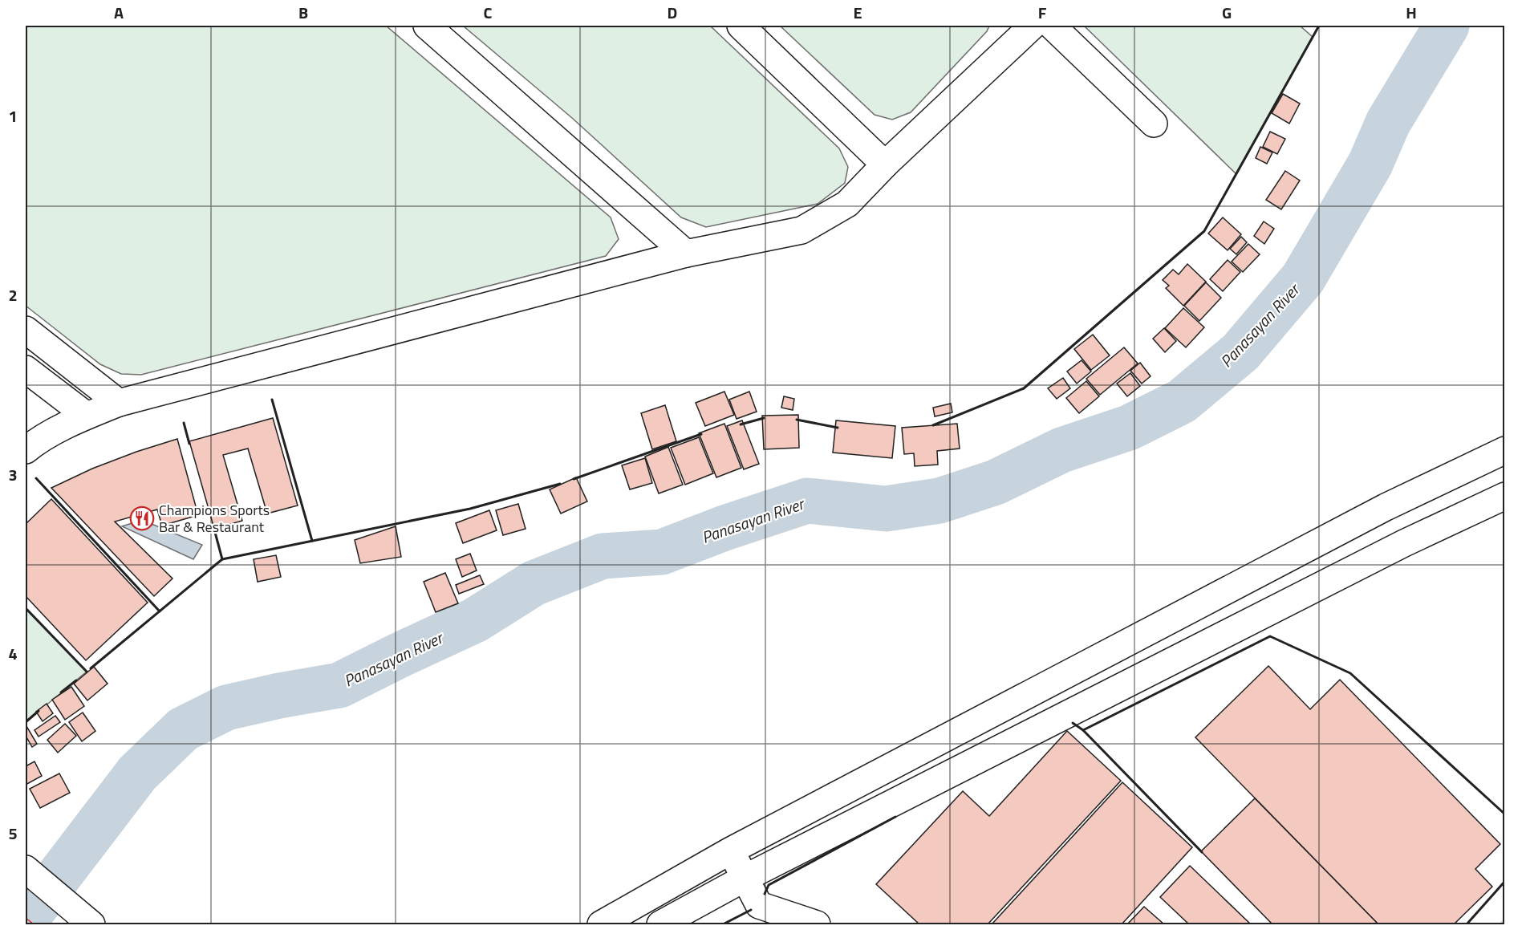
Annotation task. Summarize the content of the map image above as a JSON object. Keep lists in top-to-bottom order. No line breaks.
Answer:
{"water":["Panasayan River"],"places":{"restaurant":["Champions Sports Bar & Restaurant"]},"grid":{"columns":["A","B","C","D","E","F","G","H"],"rows":["1","2","3","4","5"]}}
